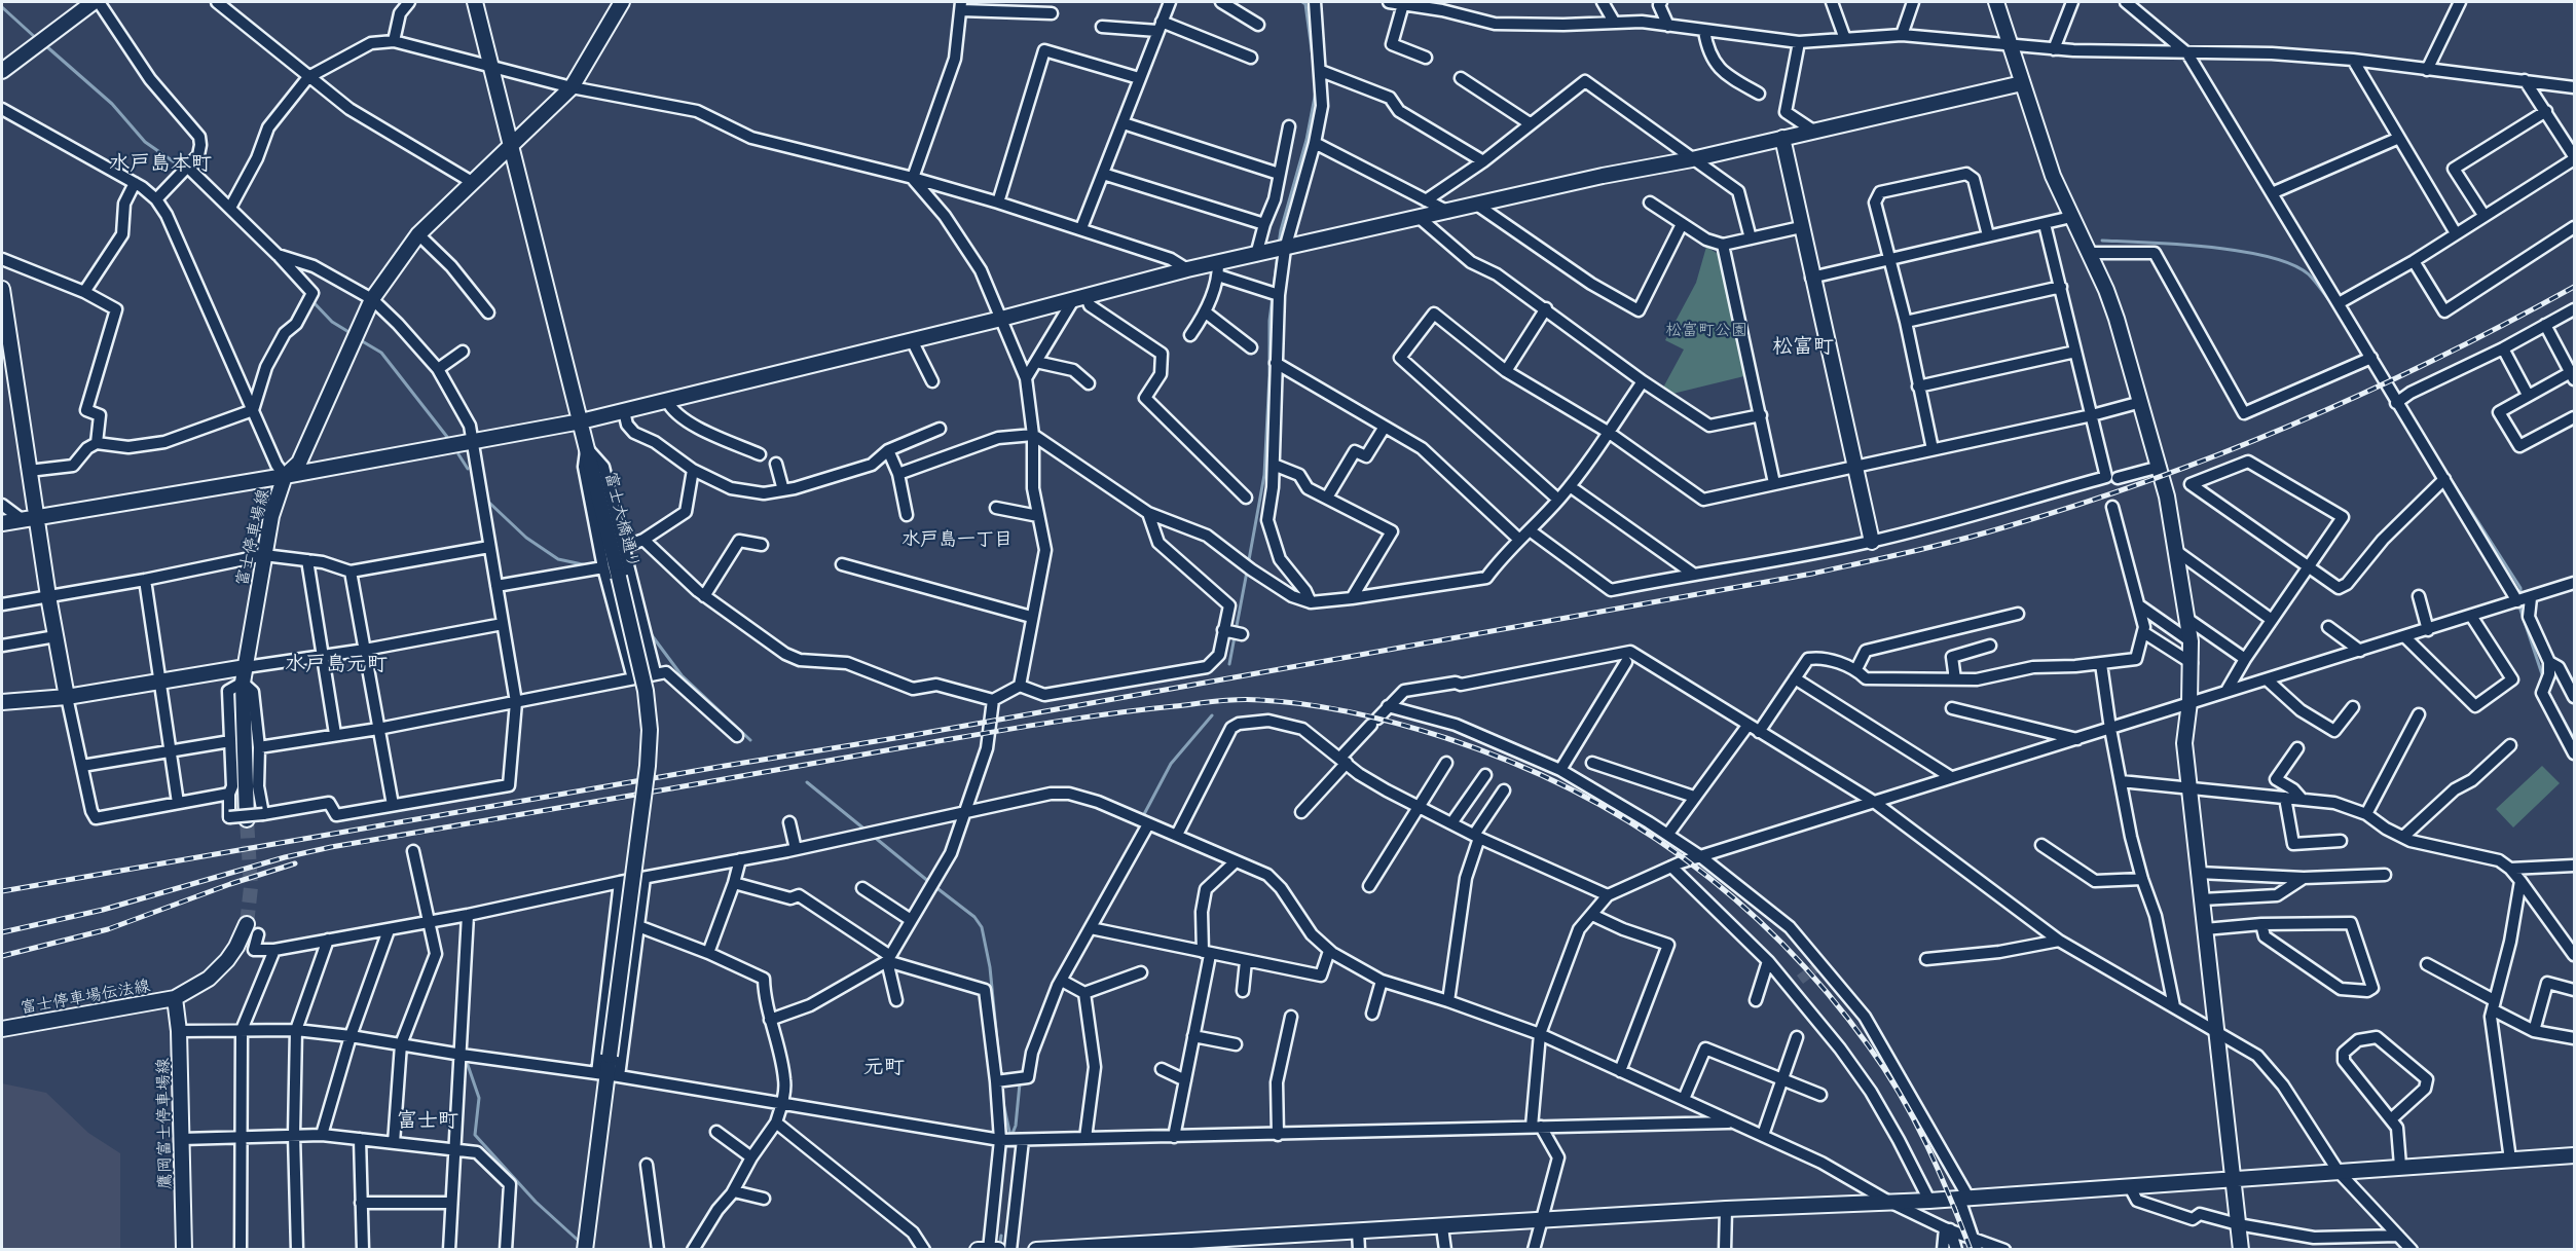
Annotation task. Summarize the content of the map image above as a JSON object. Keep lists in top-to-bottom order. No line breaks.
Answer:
{"streets":{"street":["富士大橋通り","富士停車場線","富士停車場伝法線","鷹岡富士停車場線"]},"crossings":[["富士停車場伝法線","鷹岡富士停車場線"]],"districts":["水戸島本町","松富町","水戸島一丁目","水戸島元町","元町","富士町"],"parks":["松富町公園"]}
